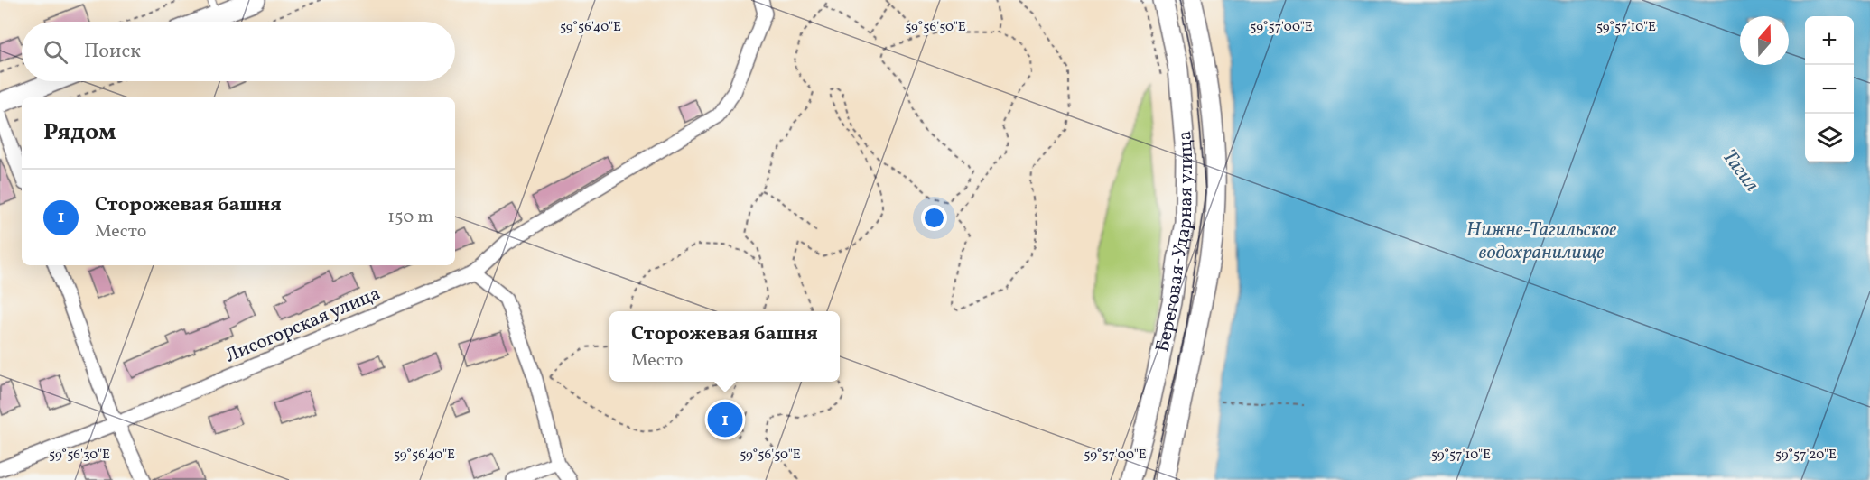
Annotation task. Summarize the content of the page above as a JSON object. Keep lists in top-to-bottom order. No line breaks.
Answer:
{"streets":{"main road":["Береговая-Ударная улица"],"street":["Лисогорская улица"]},"water":["Тагил","Нижне-Тагильское водохранилище"],"north":"top","page":{"map_buttons":["+","−"],"search":"Поиск","heading":"Рядом","list":[{"mark":"1","name":"Сторожевая башня","note":"Место","value":"150 m"}],"popup":["Сторожевая башня","Место"],"pins":"1"},"coordinates":["59°56'40\"E","59°56'50\"E","59°57'00\"E","59°57'10\"E","59°56'30\"E","59°57'20\"E"]}
